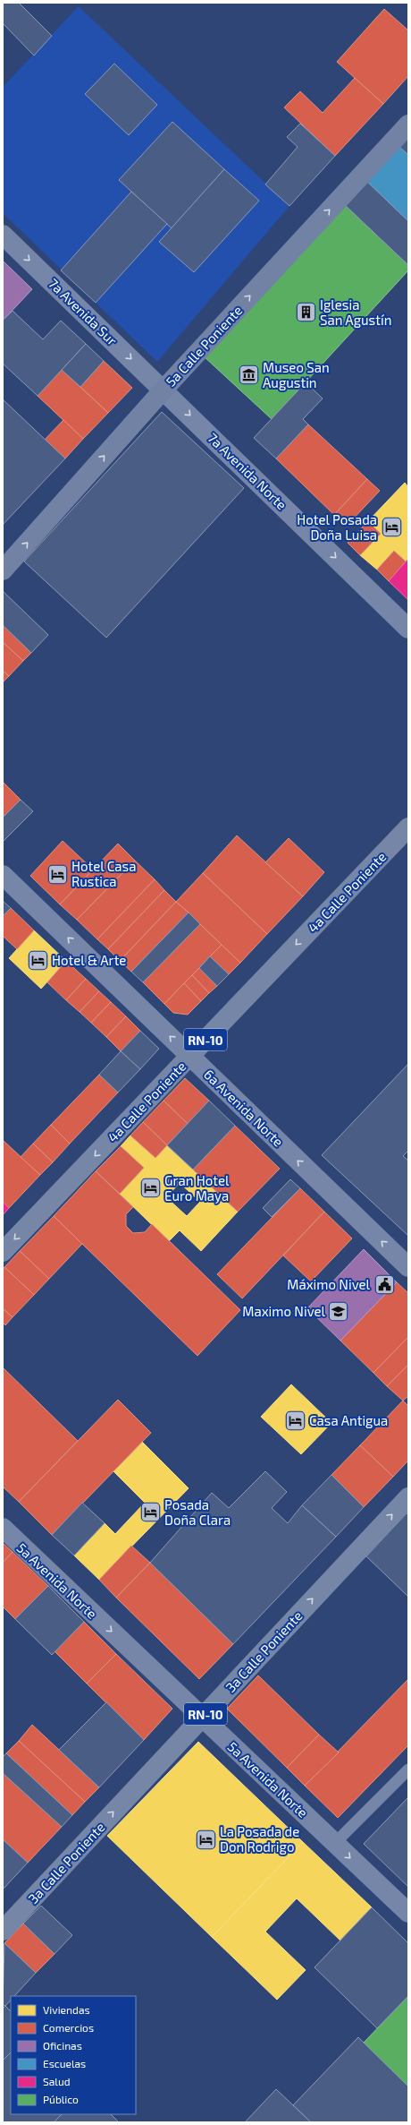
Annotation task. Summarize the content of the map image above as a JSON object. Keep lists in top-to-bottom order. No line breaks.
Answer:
{"streets":{"main road":["5a Calle Poniente","4a Calle Poniente","RN-10","3a Calle Poniente"],"street":["7a Avenida Sur","7a Avenida Norte","6a Avenida Norte","5a Avenida Norte"]},"crossings":[["7a Avenida Sur","5a Calle Poniente"],["7a Avenida Sur","7a Avenida Norte"],["5a Calle Poniente","7a Avenida Norte"],["4a Calle Poniente","6a Avenida Norte"],["5a Avenida Norte","3a Calle Poniente"]],"one_way":["7a Avenida Sur","5a Calle Poniente","7a Avenida Norte","4a Calle Poniente","6a Avenida Norte","5a Avenida Norte","3a Calle Poniente"],"places":{"building":["Iglesia San Agustín"],"museum":["Museo San Augustin"],"hotel":["Hotel Posada Doña Luisa","Hotel Casa Rustica","Hotel & Arte","Gran Hotel Euro Maya","Casa Antigua","Posada Doña Clara","La Posada de Don Rodrigo"],"public building":["Máximo Nivel"],"school or university":["Maximo Nivel"]},"legend":["Viviendas","Comercios","Oficinas","Escuelas","Salud","Público"]}
